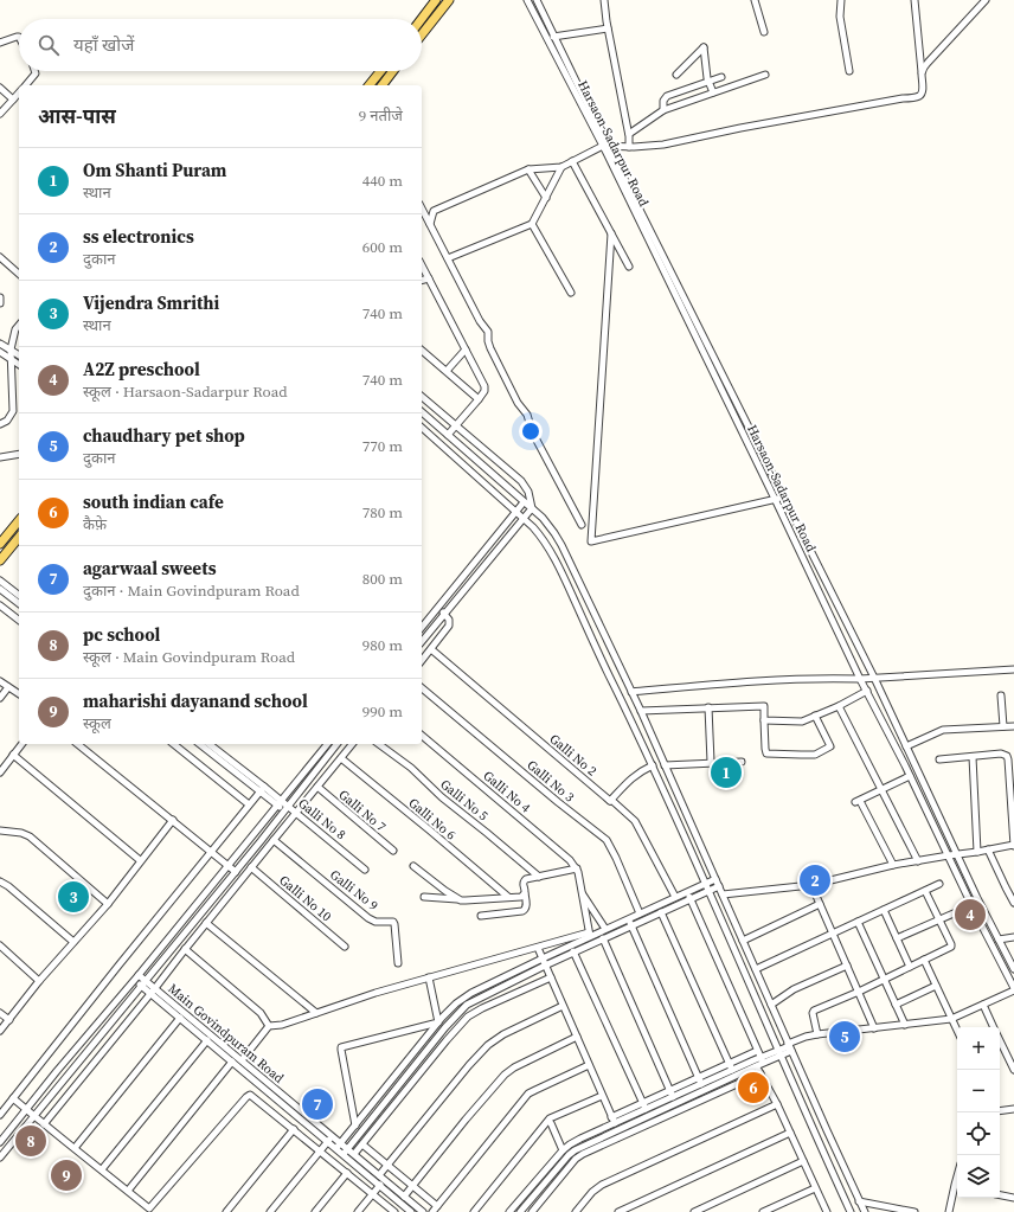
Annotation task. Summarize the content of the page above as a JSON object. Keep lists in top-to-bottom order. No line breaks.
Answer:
{"streets":{"street":["Harsaon-Sadarpur Road","Galli No 2","Galli No 3","Galli No 4","Galli No 5","Galli No 7","Galli No 8","Galli No 6","Galli No 9","Galli No 10","Main Govindpuram Road"]},"page":{"search":"यहाँ खोजें","heading":["आस-पास","9 नतीजे"],"list":[{"mark":"1","name":"Om Shanti Puram","note":"स्थान","value":"440 m"},{"mark":"2","name":"ss electronics","note":"दुकान","value":"600 m"},{"mark":"3","name":"Vijendra Smrithi","note":"स्थान","value":"740 m"},{"mark":"4","name":"A2Z preschool","note":"स्कूल · Harsaon-Sadarpur Road","value":"740 m"},{"mark":"5","name":"chaudhary pet shop","note":"दुकान","value":"770 m"},{"mark":"6","name":"south indian cafe","note":"कैफ़े","value":"780 m"},{"mark":"7","name":"agarwaal sweets","note":"दुकान · Main Govindpuram Road","value":"800 m"},{"mark":"8","name":"pc school","note":"स्कूल · Main Govindpuram Road","value":"980 m"},{"mark":"9","name":"maharishi dayanand school","note":"स्कूल","value":"990 m"}],"pins":["1","2","3","4","5","6","7","8","9"],"map_buttons":["+","−"]}}
